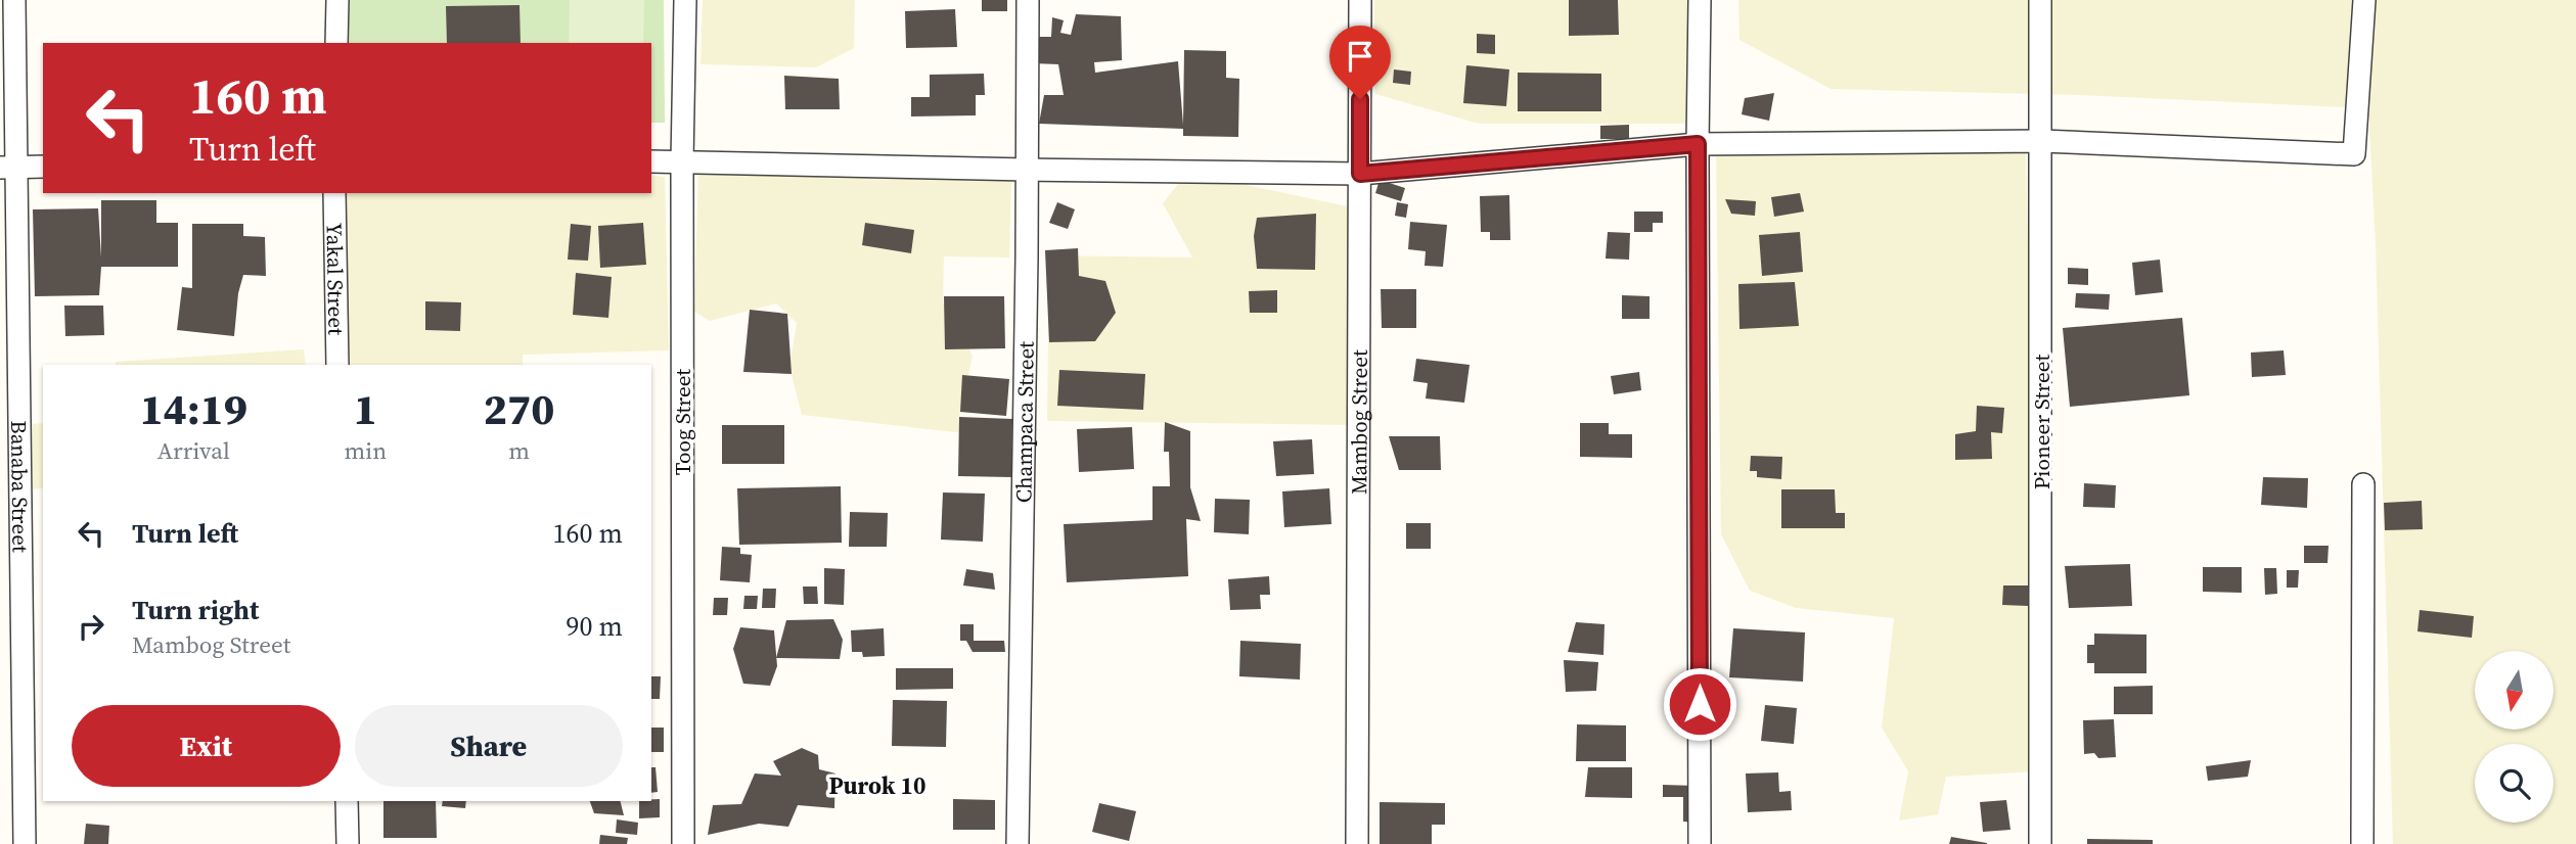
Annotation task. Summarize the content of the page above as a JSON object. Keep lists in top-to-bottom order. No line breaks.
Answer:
{"streets":{"street":["Yakal Street","Toog Street","Champaca Street","Mambog Street","Pioneer Street","Banaba Street"]},"districts":["Purok 10"],"north":"bottom","page":{"turn":["160 m","Turn left"],"eta":["14:19","Arrival","1","min","270","m"],"list":[{"name":"Turn left","value":"160 m"},{"name":"Turn right","note":"Mambog Street","value":"90 m"}],"buttons":["Exit","Share"]}}
